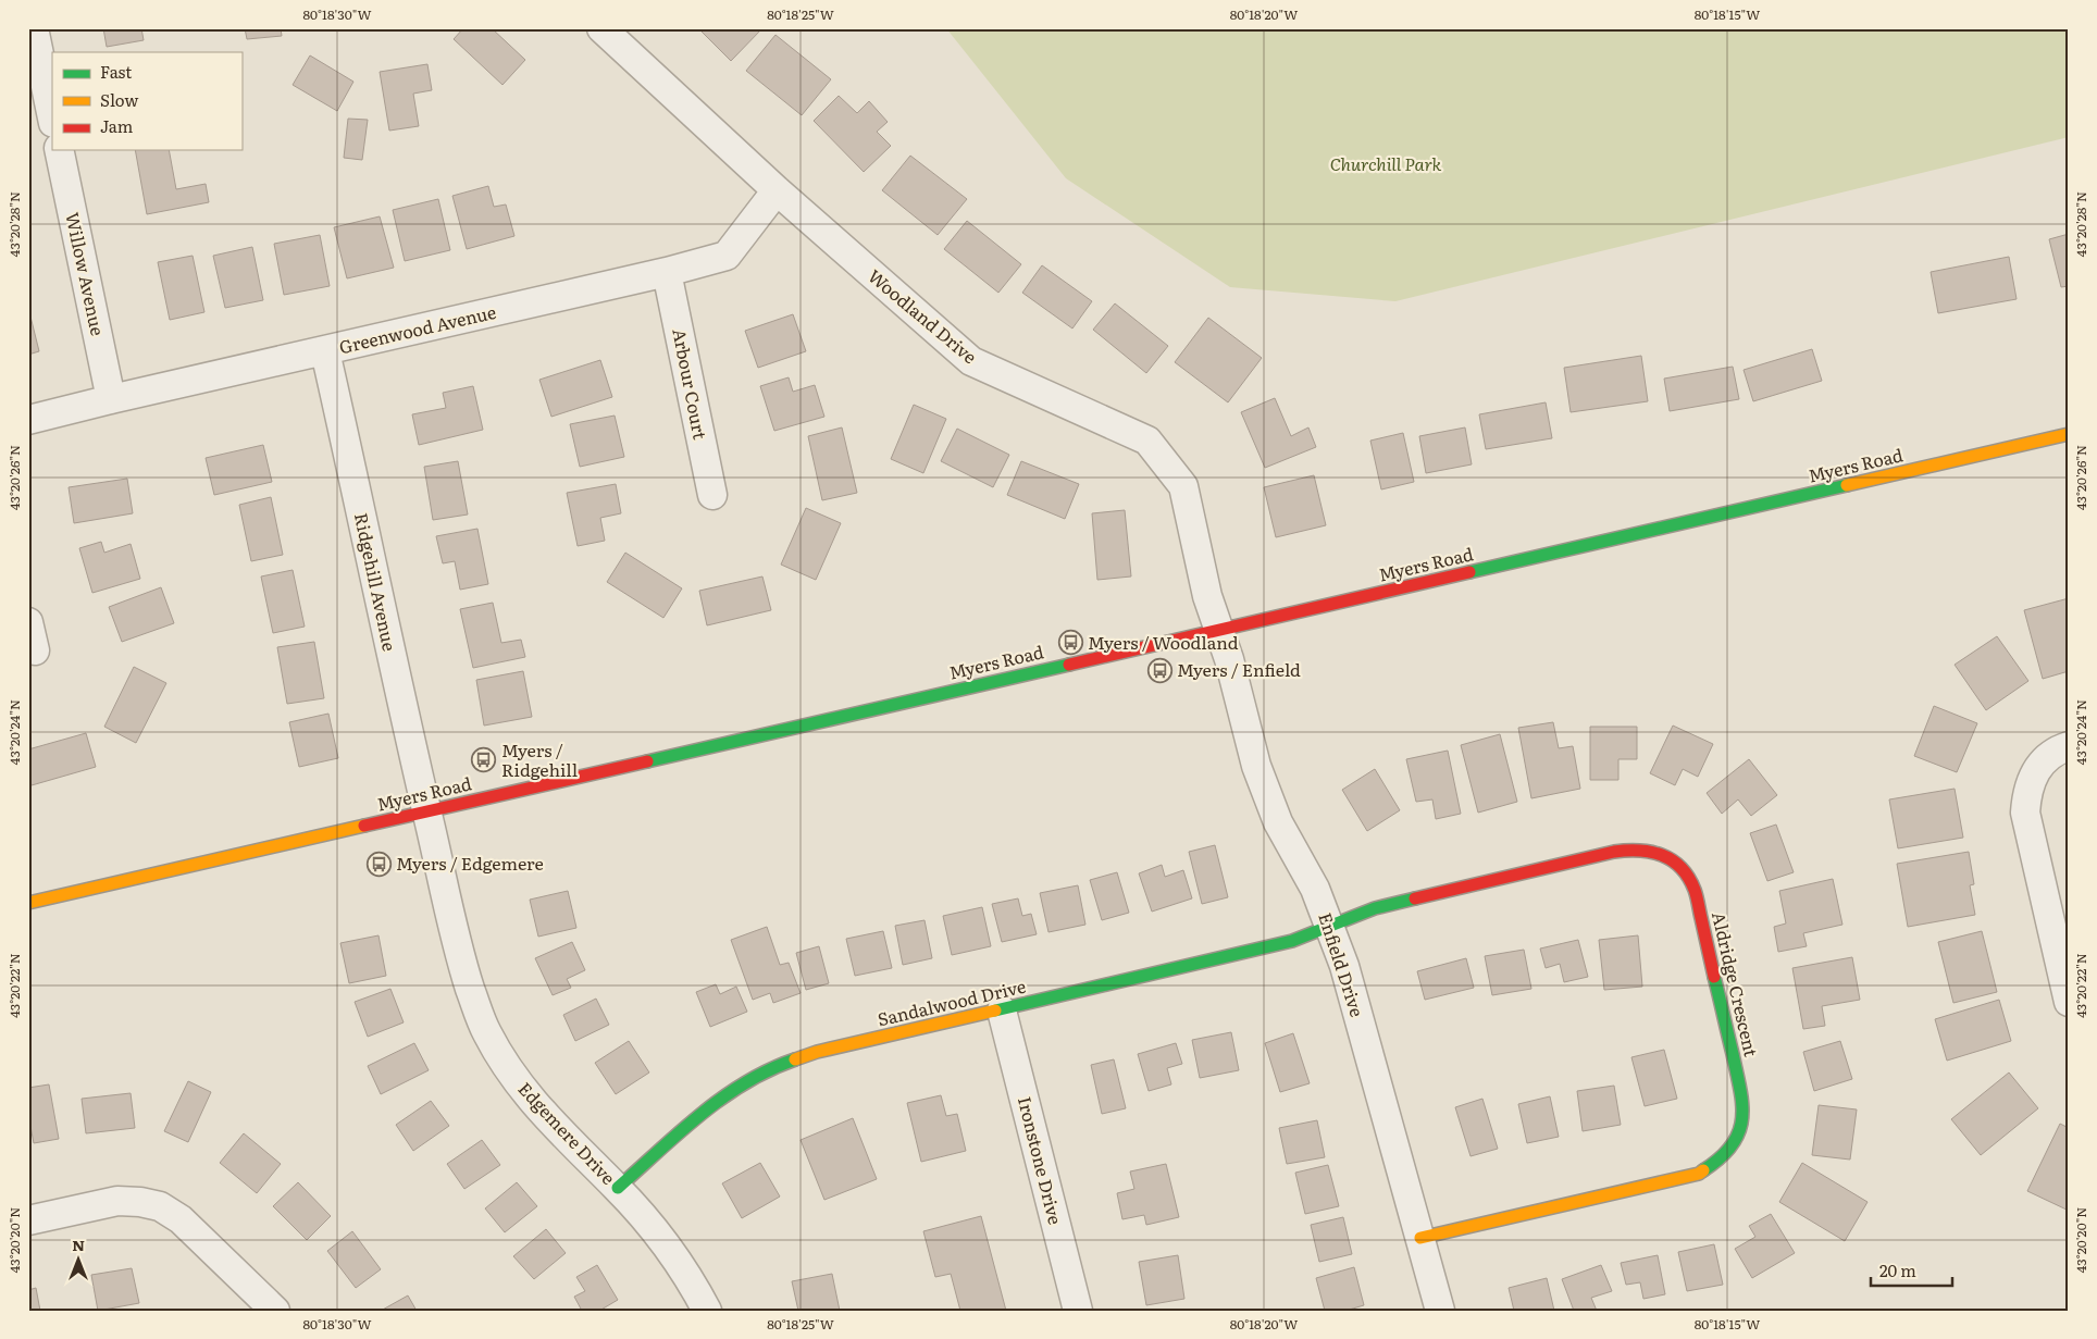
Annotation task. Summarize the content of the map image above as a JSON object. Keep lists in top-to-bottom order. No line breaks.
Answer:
{"streets":{"main road":["Myers Road","Aldridge Crescent","Sandalwood Drive"],"street":["Willow Avenue","Woodland Drive","Greenwood Avenue","Arbour Court","Ridgehill Avenue","Enfield Drive","Edgemere Drive","Ironstone Drive"]},"crossings":[["Willow Avenue","Greenwood Avenue"],["Woodland Drive","Greenwood Avenue"],["Woodland Drive","Myers Road"],["Woodland Drive","Enfield Drive"],["Greenwood Avenue","Arbour Court"],["Greenwood Avenue","Ridgehill Avenue"],["Myers Road","Ridgehill Avenue"],["Myers Road","Enfield Drive"],["Myers Road","Edgemere Drive"],["Ridgehill Avenue","Edgemere Drive"],["Enfield Drive","Aldridge Crescent"],["Enfield Drive","Sandalwood Drive"],["Aldridge Crescent","Sandalwood Drive"],["Sandalwood Drive","Edgemere Drive"],["Sandalwood Drive","Ironstone Drive"]],"parks":["Churchill Park"],"places":{"bus stop":["Myers / Woodland","Myers / Enfield","Myers / Ridgehill","Myers / Edgemere"]},"legend":["Fast","Slow","Jam"],"scale_bar":"20 m","north":"top","coordinates":["80°18'30\"W","80°18'25\"W","80°18'20\"W","80°18'15\"W","43°20'28\"N","43°20'26\"N","43°20'24\"N","43°20'22\"N","43°20'20\"N"]}
